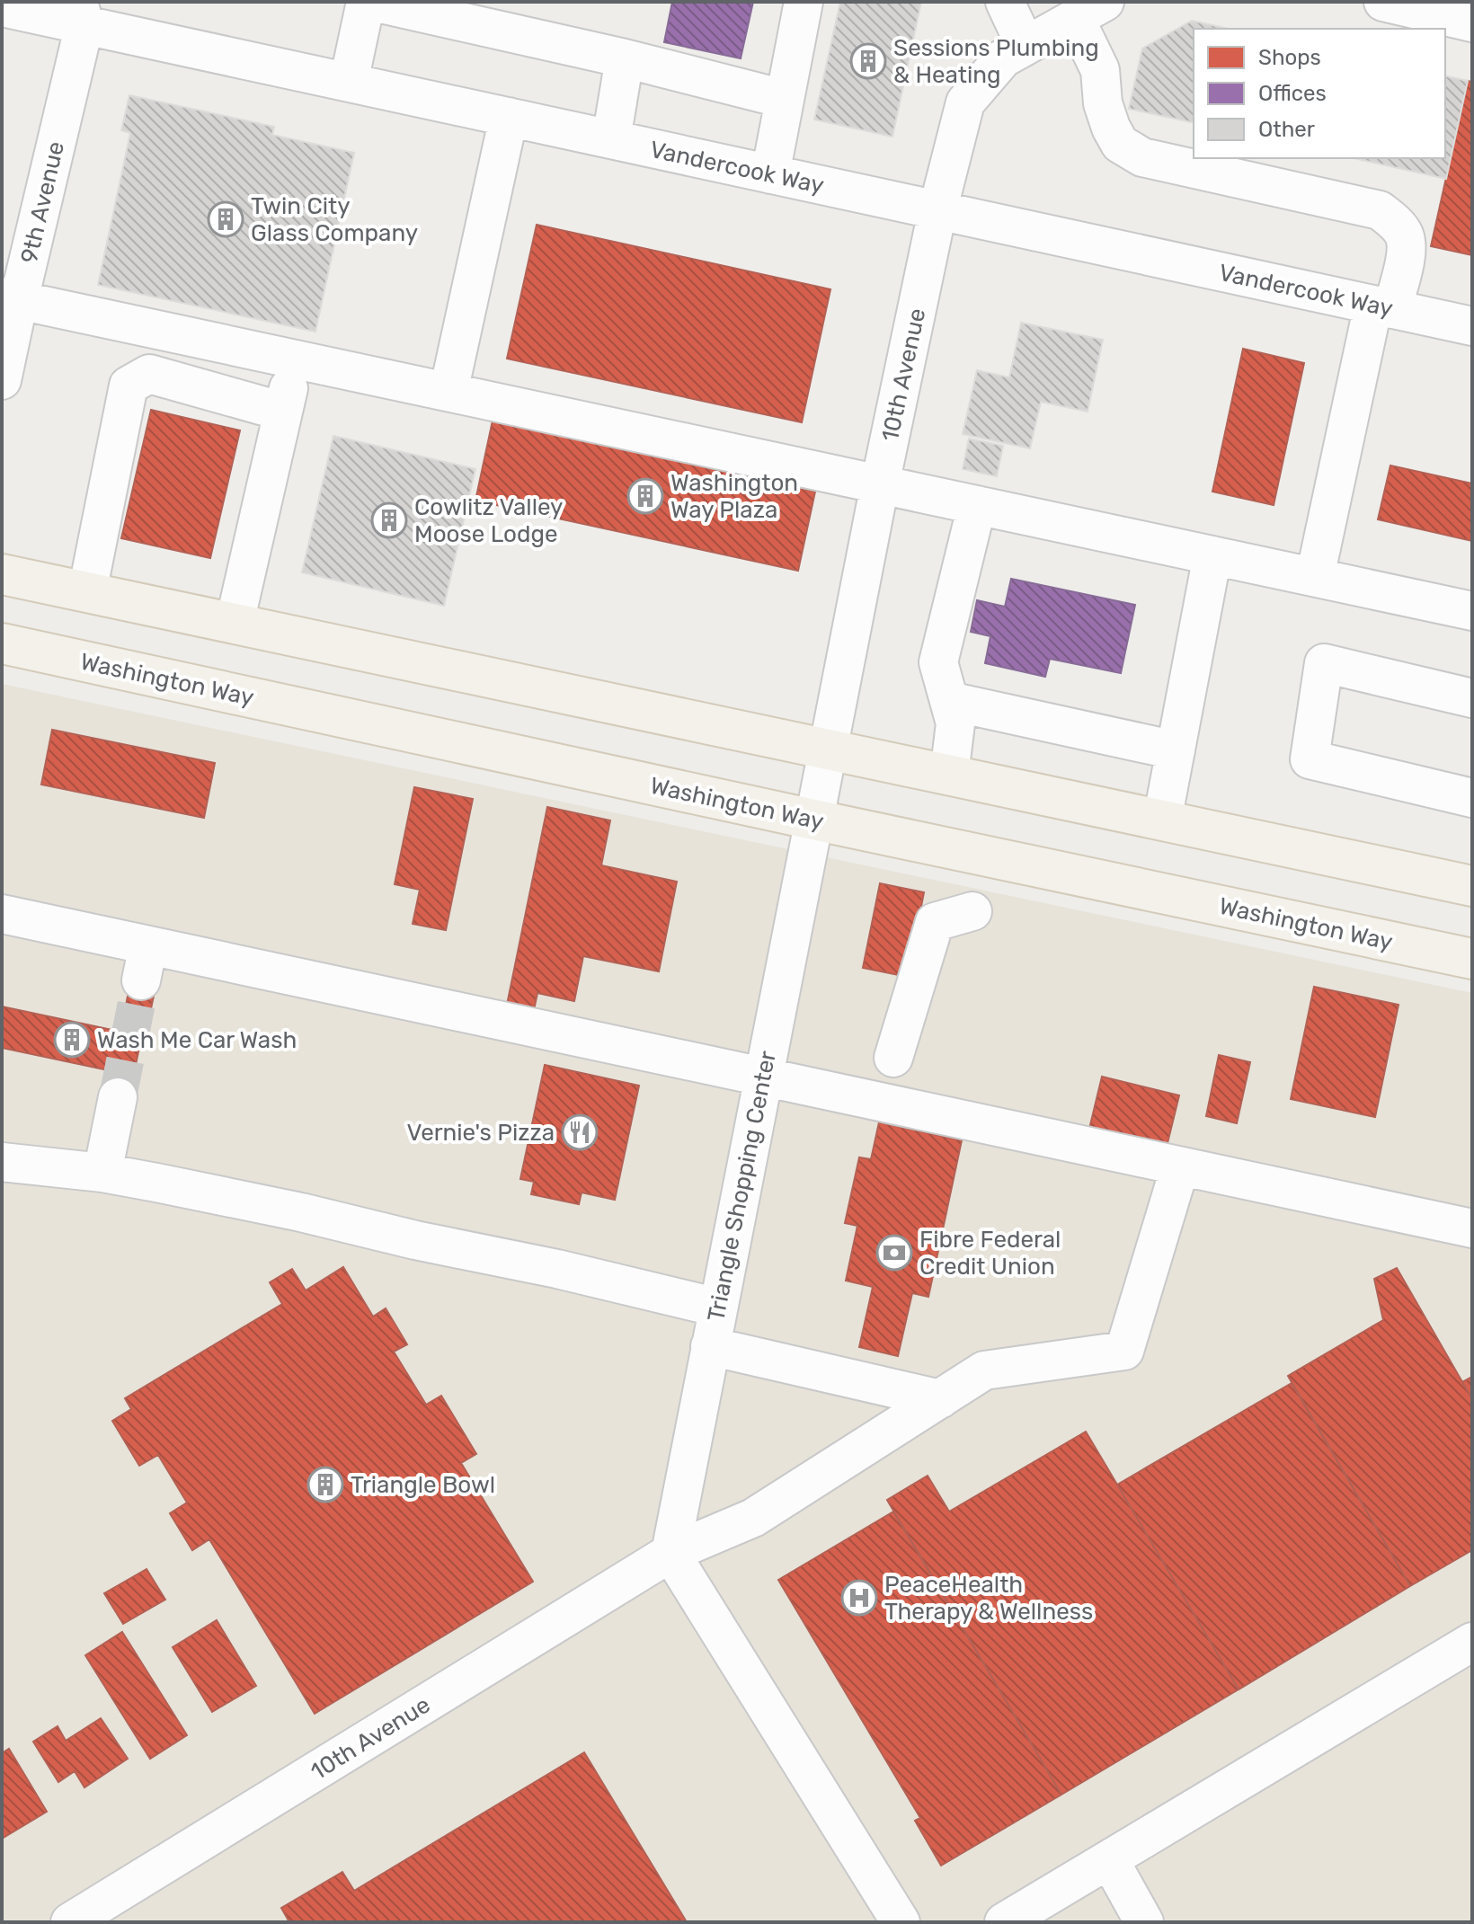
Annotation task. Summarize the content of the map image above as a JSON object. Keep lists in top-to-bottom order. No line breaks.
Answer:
{"streets":{"main road":["Washington Way"],"street":["Vandercook Way","9th Avenue","10th Avenue","Triangle Shopping Center"]},"crossings":[["Vandercook Way","9th Avenue"],["Vandercook Way","10th Avenue"],["10th Avenue","Washington Way"],["10th Avenue","Triangle Shopping Center"],["Washington Way","Triangle Shopping Center"]],"places":{"building":["Sessions Plumbing & Heating","Twin City Glass Company","Washington Way Plaza","Cowlitz Valley Moose Lodge","Wash Me Car Wash","Triangle Bowl"],"restaurant":["Vernie's Pizza"],"bank":["Fibre Federal Credit Union"],"hospital":["PeaceHealth Therapy & Wellness"]},"legend":["Shops","Offices","Other"]}
